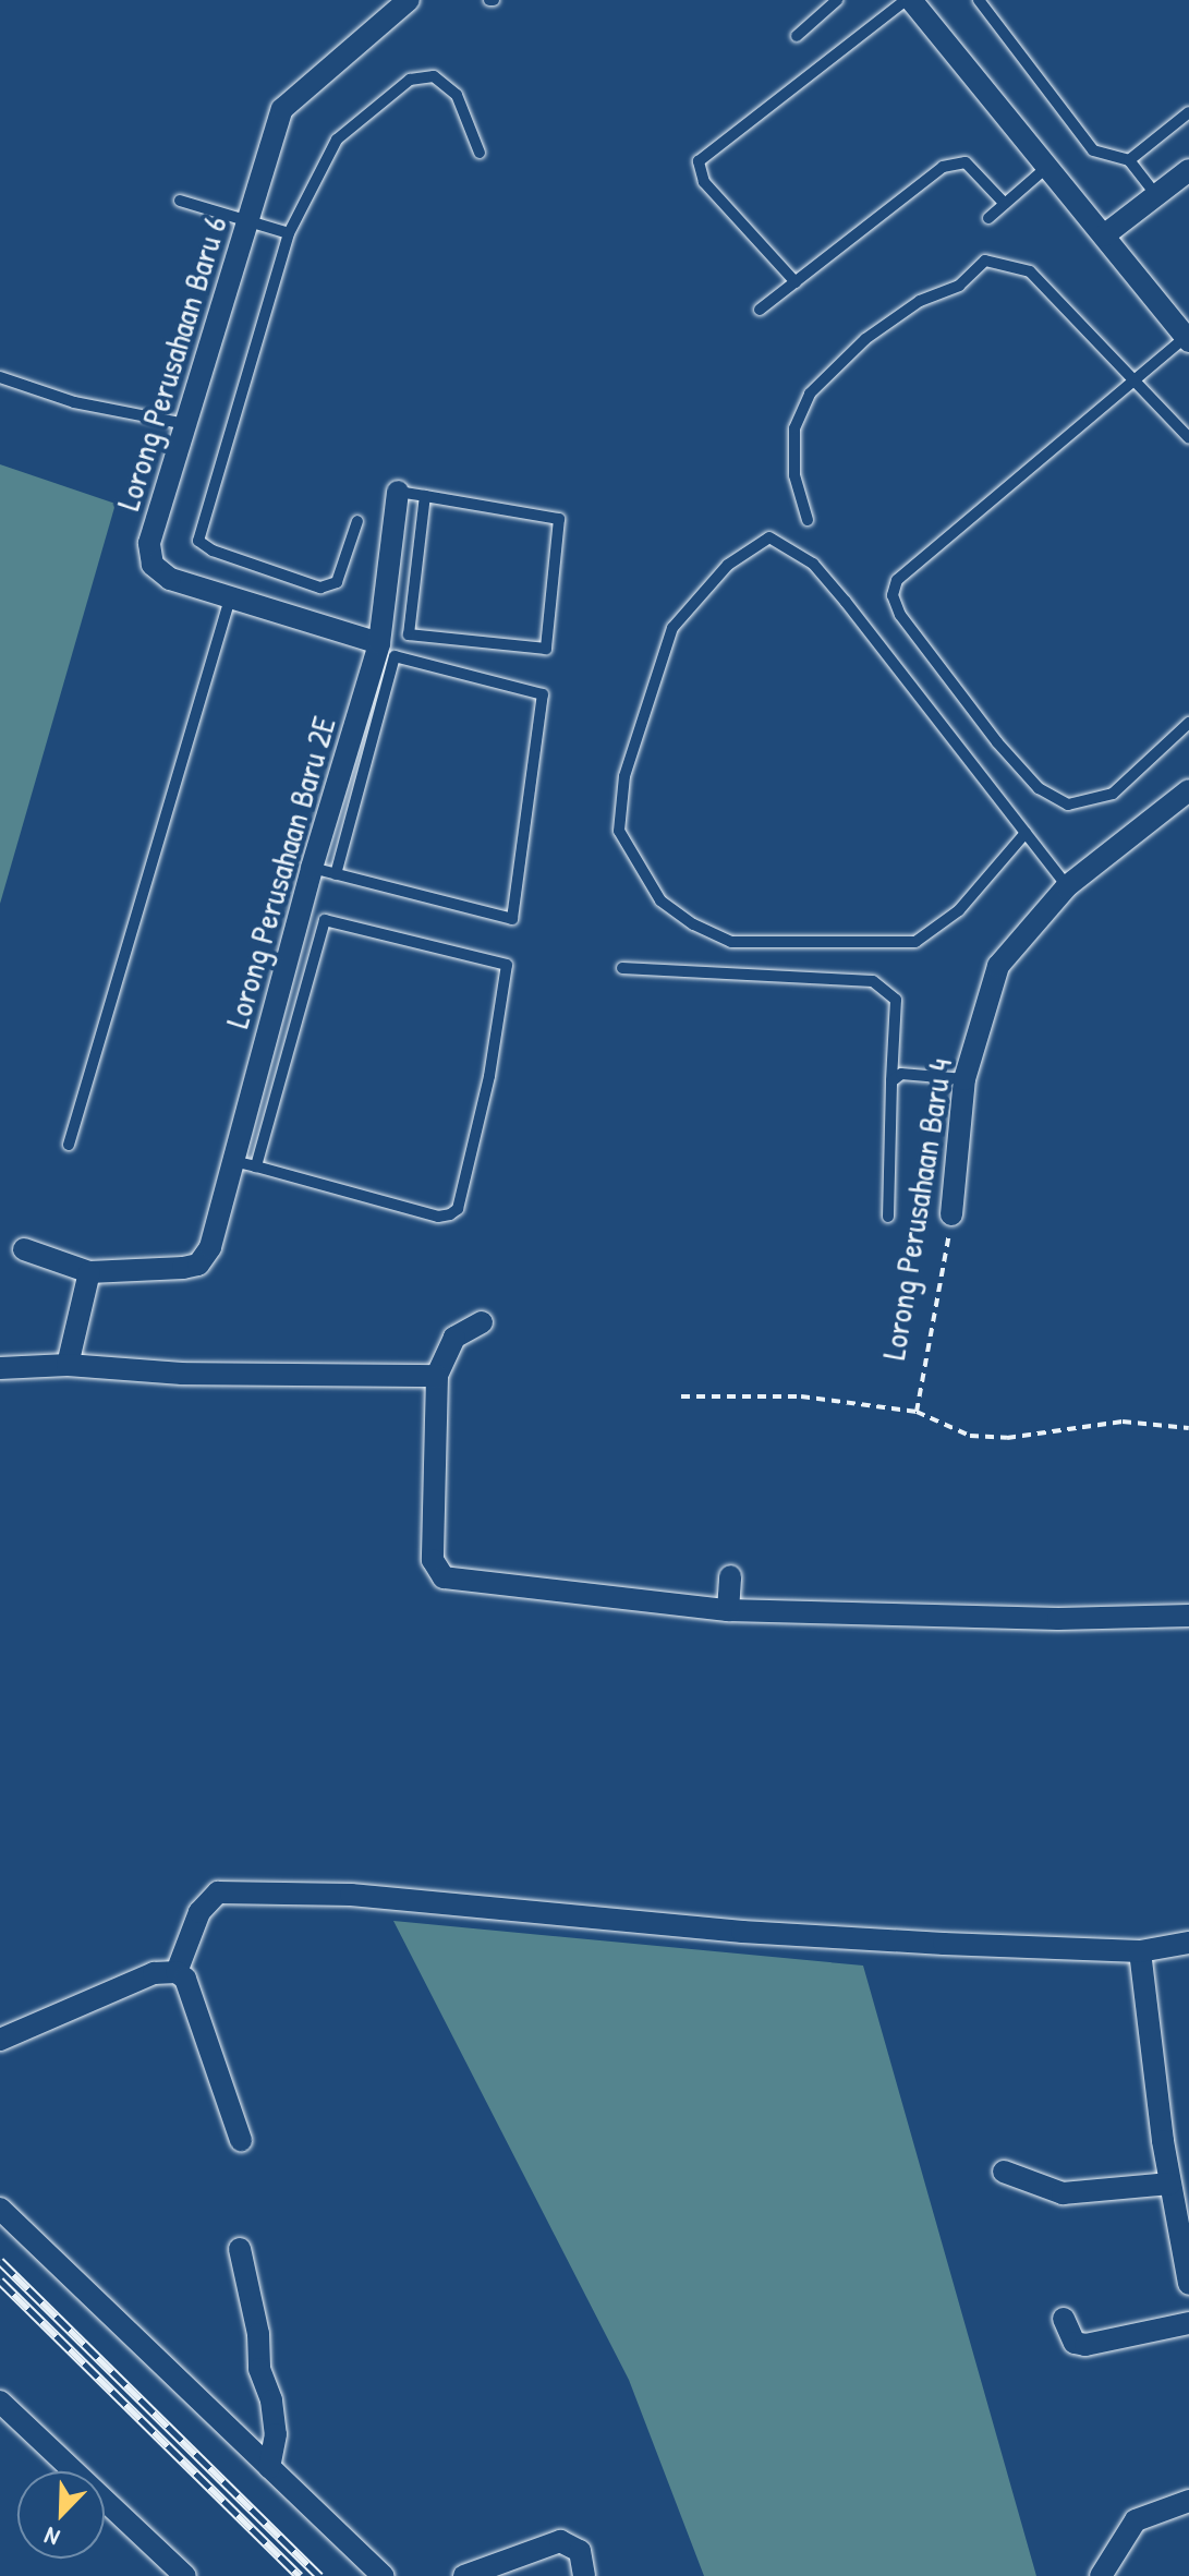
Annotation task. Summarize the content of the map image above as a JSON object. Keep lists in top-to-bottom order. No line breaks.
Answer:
{"streets":{"street":["Lorong Perusahaan Baru 6","Lorong Perusahaan Baru 2E","Lorong Perusahaan Baru 4"]},"crossings":[["Lorong Perusahaan Baru 6","Lorong Perusahaan Baru 2E"]],"north":"bottom left"}
